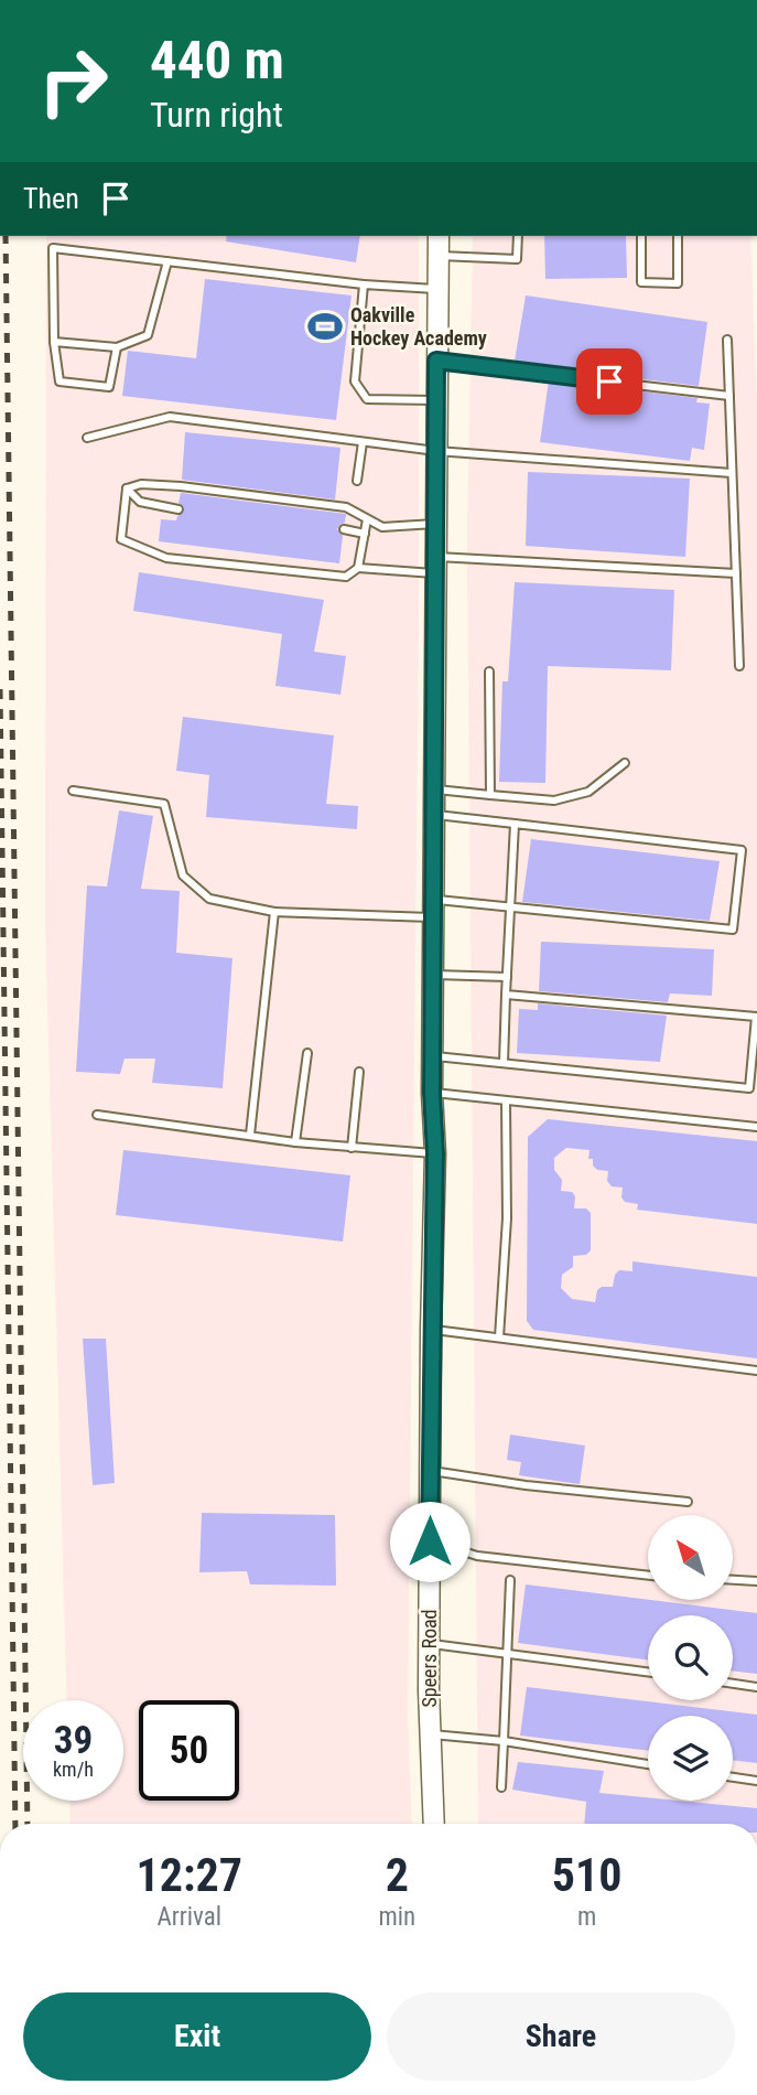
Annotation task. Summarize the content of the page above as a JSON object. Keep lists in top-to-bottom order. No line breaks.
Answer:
{"streets":{"main road":["Speers Road"]},"places":{"sports":["Oakville Hockey Academy"]},"north":"top left","page":{"turn":["440 m","Turn right"],"then":"Then","speed":"39 km/h","limit":"50","eta":["12:27","Arrival","2","min","510","m"],"buttons":["Exit","Share"]}}
